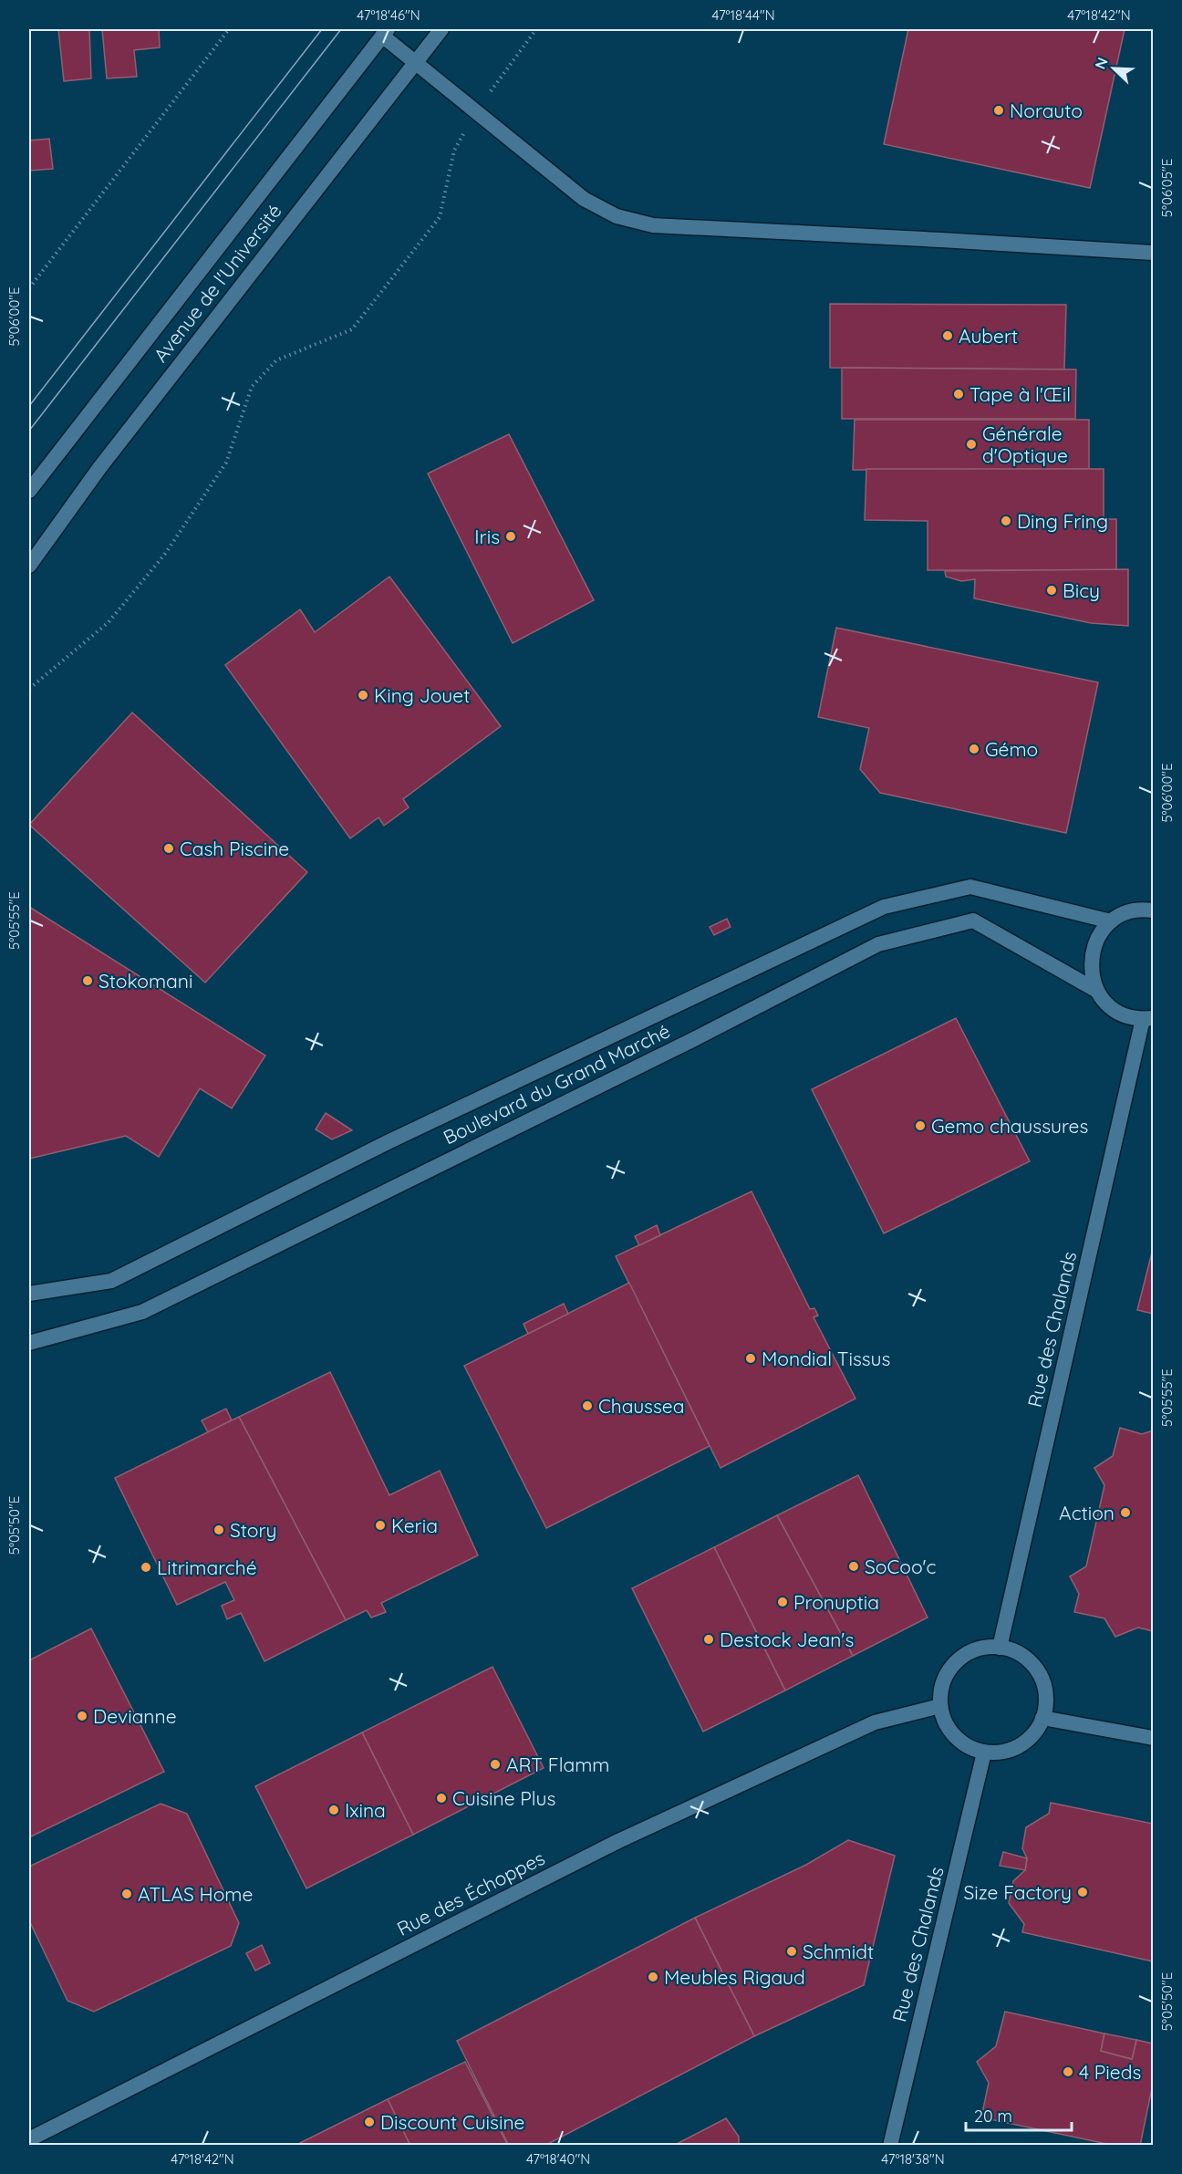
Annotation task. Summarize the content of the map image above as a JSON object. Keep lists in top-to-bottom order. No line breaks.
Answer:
{"streets":{"street":["Avenue de l'Université","Boulevard du Grand Marché","Rue des Chalands","Rue des Échoppes"]},"crossings":[["Boulevard du Grand Marché","Rue des Chalands"],["Rue des Chalands","Rue des Échoppes"]],"places":["Norauto","Aubert","Tape à l'Œil","Générale d'Optique","Ding Fring","Iris","Bicy","King Jouet","Gémo","Cash Piscine","Stokomani","Gemo chaussures","Mondial Tissus","Chaussea","Action","Keria","Story","SoCoo'c","Litrimarché","Pronuptia","Destock Jean's","Devianne","ART Flamm","Cuisine Plus","Ixina","Size Factory","ATLAS Home","Schmidt","Meubles Rigaud","4 Pieds","Discount Cuisine"],"scale_bar":"20 m","north":"top left","coordinates":["47°18'46\"N","47°18'44\"N","47°18'42\"N","5°06'05\"E","5°06'00\"E","5°05'55\"E","5°05'50\"E","47°18'40\"N","47°18'38\"N"]}
